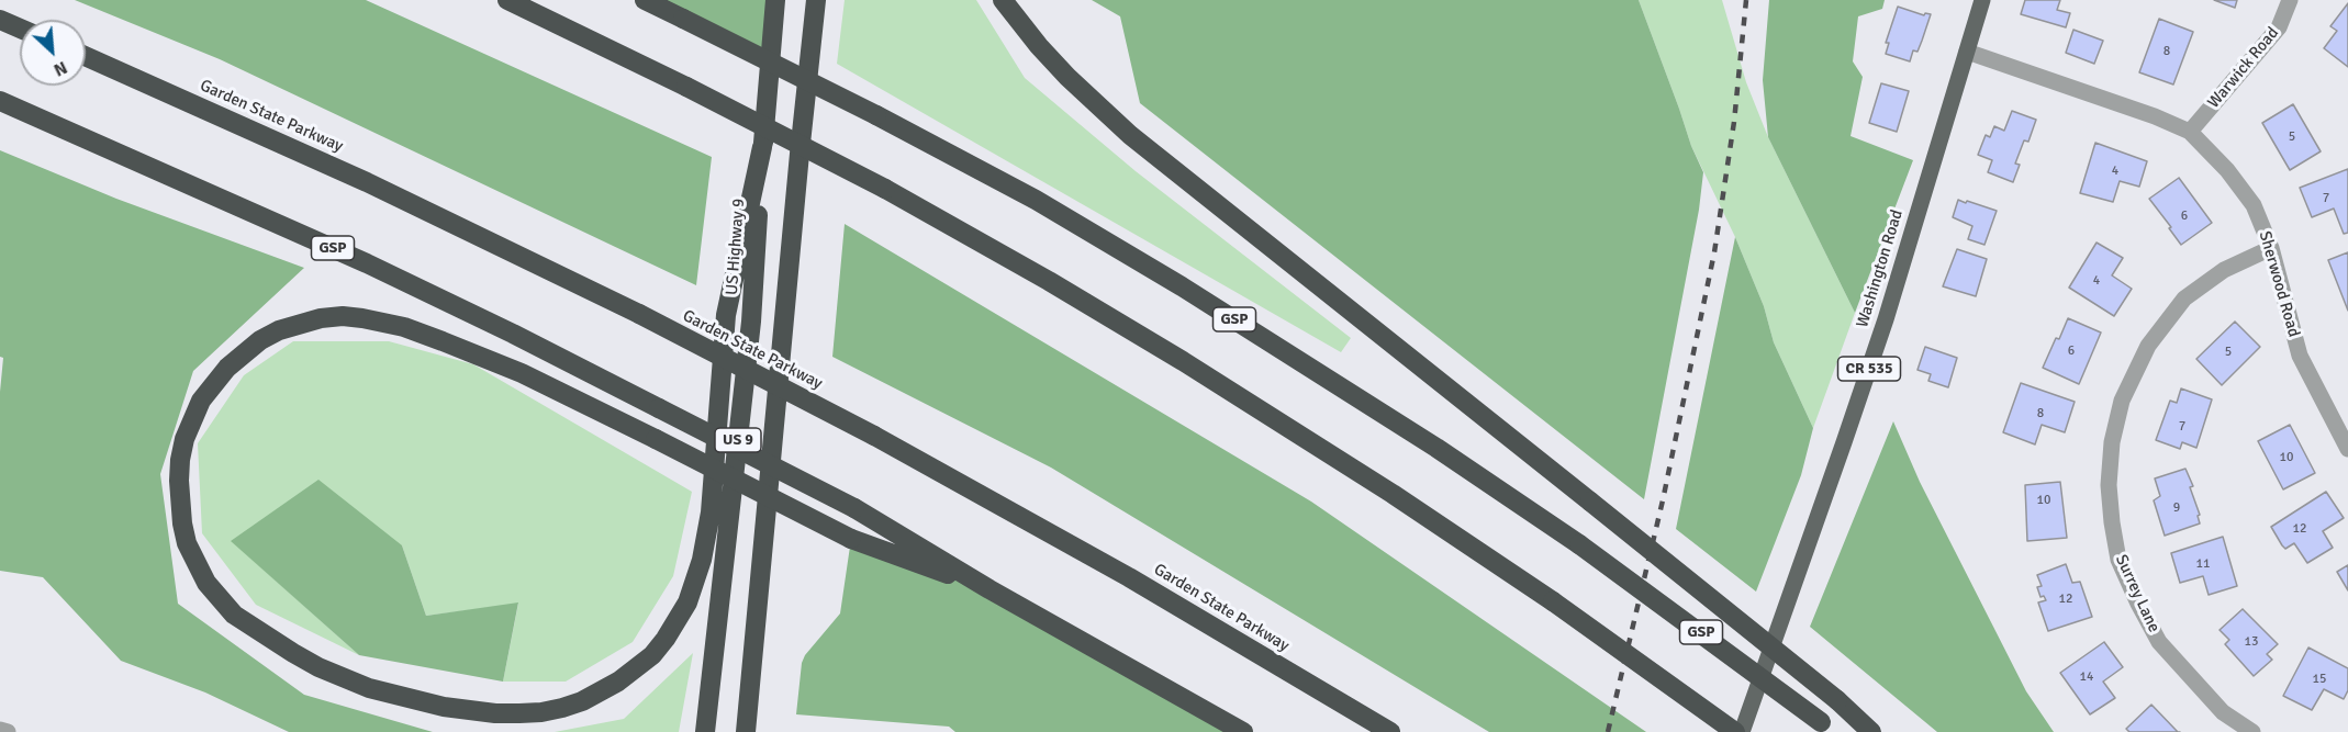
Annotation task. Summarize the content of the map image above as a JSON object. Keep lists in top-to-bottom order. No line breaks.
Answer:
{"streets":{"highway":["Garden State Parkway","US Highway 9","GSP","US 9"],"main road":["Washington Road","CR 535"],"street":["Warwick Road","Sherwood Road","Surrey Lane"]},"crossings":[["Warwick Road","Sherwood Road"],["Washington Road","Sherwood Road"],["Sherwood Road","Surrey Lane"]],"house_numbers":["8","5","4","7","6","4","6","5","8","7","10","10","9","12","11","12","13","14","15"],"north":"bottom right"}
